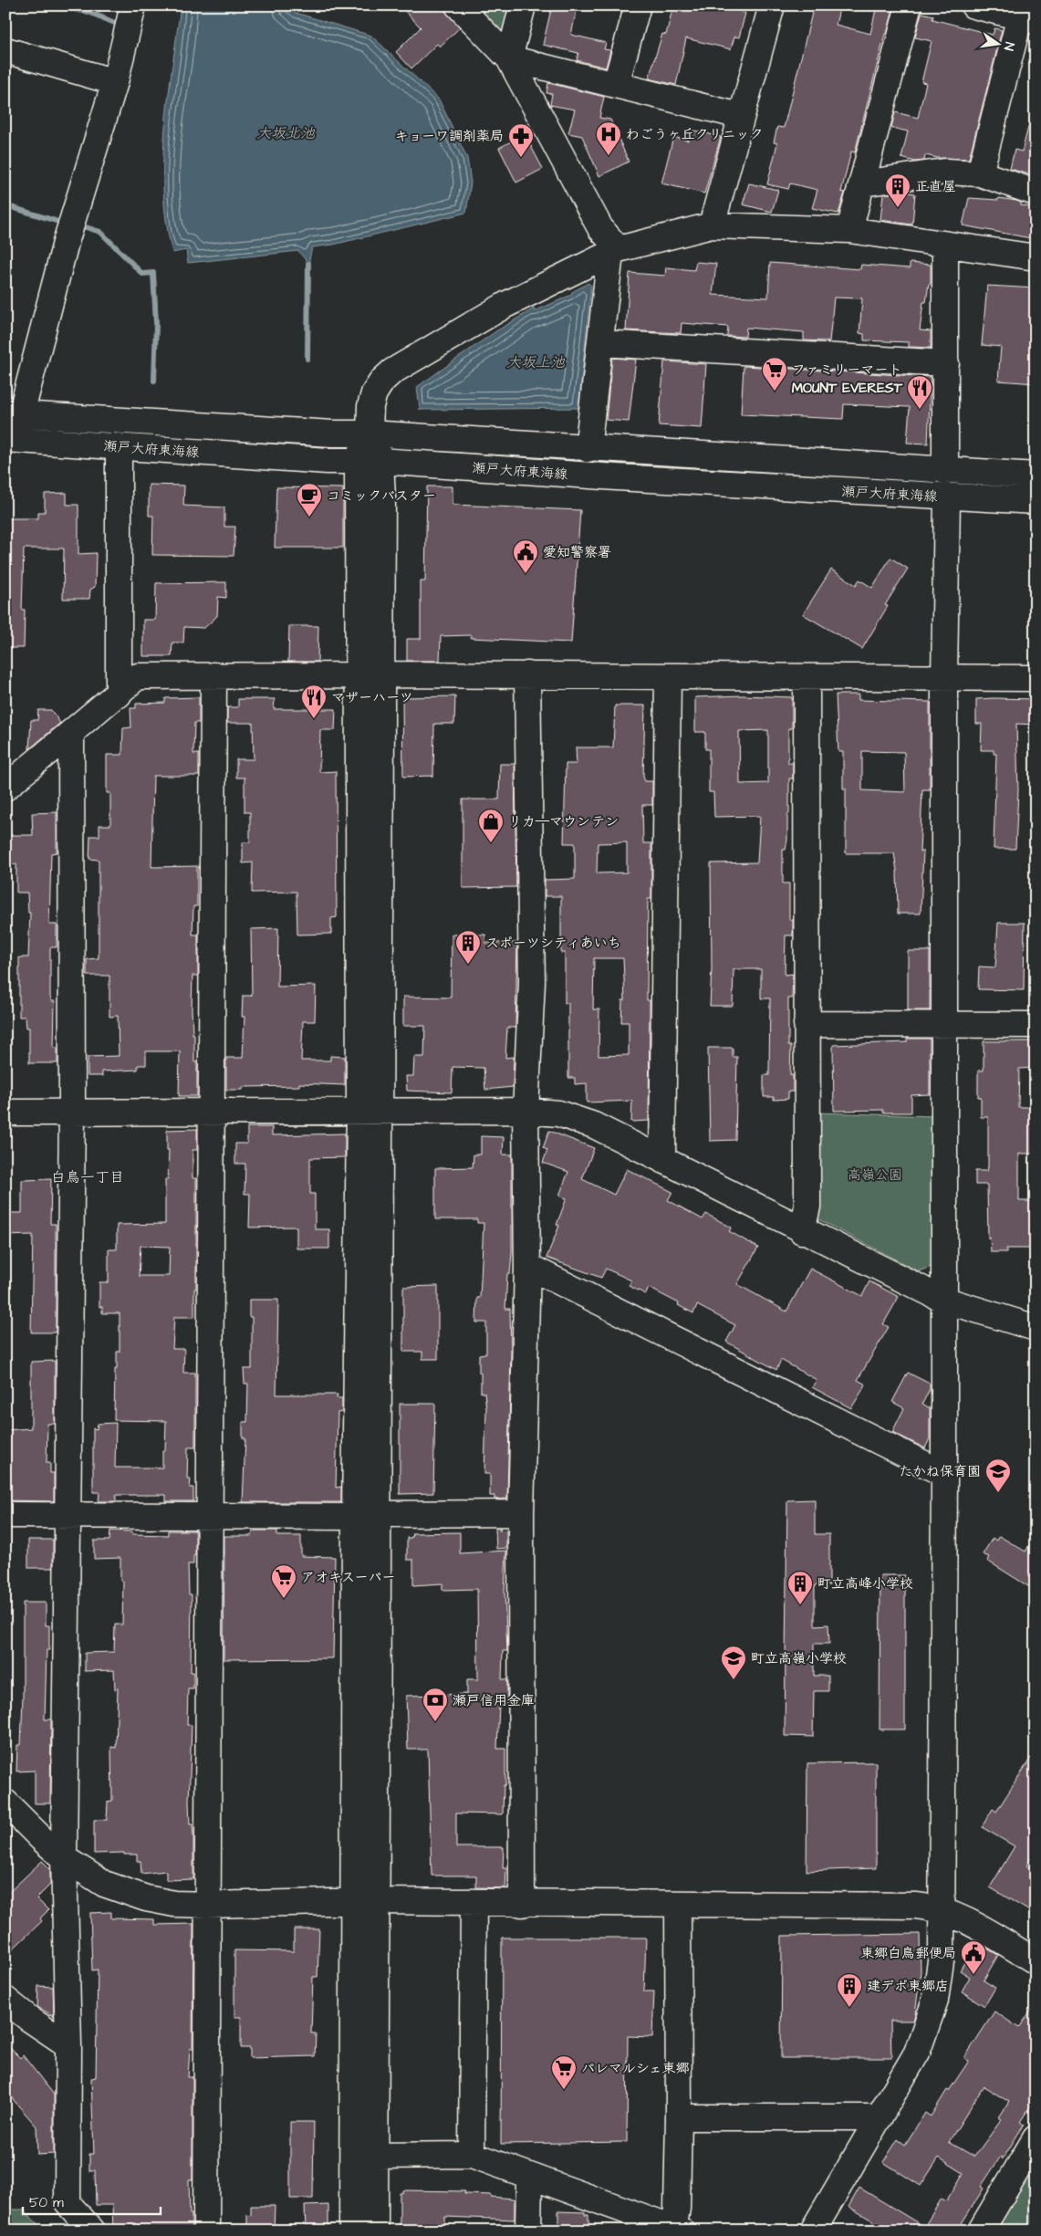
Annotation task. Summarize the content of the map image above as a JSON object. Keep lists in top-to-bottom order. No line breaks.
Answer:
{"streets":{"street":["瀬戸大府東海線"]},"districts":["白鳥一丁目"],"water":["大坂北池","大坂上池"],"parks":["高嶺公園"],"places":{"hospital":["わごうヶ丘クリニック"],"pharmacy":["キョーワ調剤薬局"],"building":["正直屋","スポーツシティあいち","町立高峰小学校","建デポ東郷店"],"supermarket":["ファミリーマート","アオキスーパー","パレマルシェ東郷"],"restaurant":["MOUNT EVEREST","マザーハーツ"],"cafe":["コミックバスター"],"public building":["愛知警察署","東郷白鳥郵便局"],"shop":["リカ―マウンテン"],"school or university":["たかね保育園","町立高嶺小学校"],"bank":["瀬戸信用金庫"]},"scale_bar":"50 m","north":"right"}
